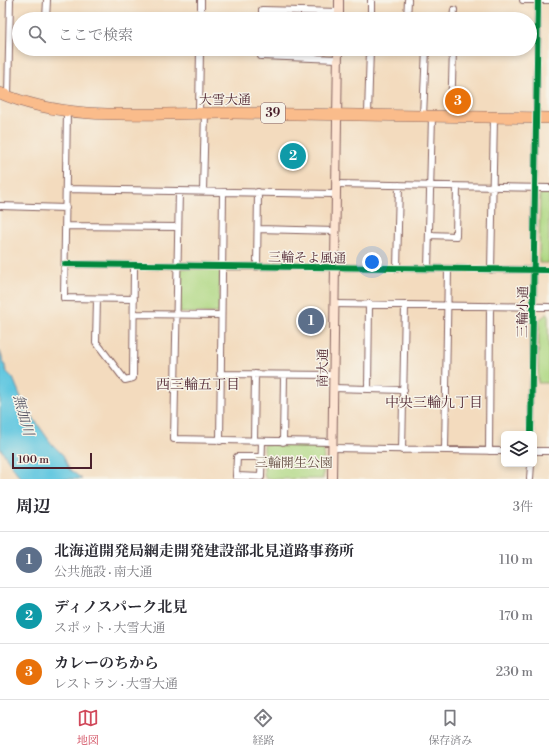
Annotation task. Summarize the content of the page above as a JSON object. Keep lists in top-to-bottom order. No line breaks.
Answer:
{"streets":{"highway":["大雪大通","39"],"main road":["南大通"],"street":["三輪そよ風通","三輪小通"]},"crossings":[["大雪大通","三輪小通"],["大雪大通","南大通"],["三輪そよ風通","三輪小通"],["三輪そよ風通","南大通"]],"districts":["西三輪五丁目","中央三輪九丁目"],"water":["無加川"],"parks":["三輪開生公園"],"scale_bar":"100 m","page":{"search":"ここで検索","pins":["3","2","1"],"scale":"100 m","heading":["周辺","3件"],"list":[{"mark":"1","name":"北海道開発局網走開発建設部北見道路事務所","note":"公共施設 · 南大通","value":"110 m"},{"mark":"2","name":"ディノスパーク北見","note":"スポット · 大雪大通","value":"170 m"},{"mark":"3","name":"カレーのちから","note":"レストラン · 大雪大通","value":"230 m"}],"nav":["地図","経路","保存済み"]}}
